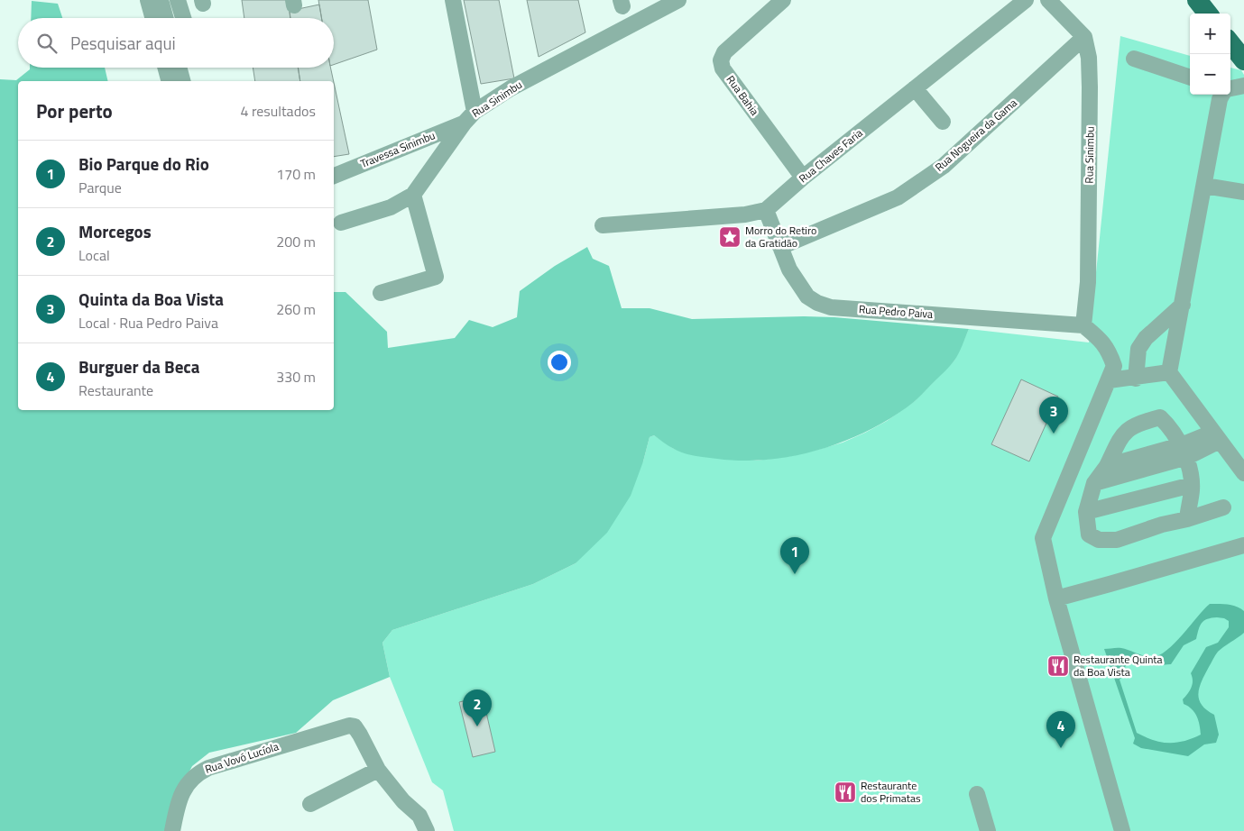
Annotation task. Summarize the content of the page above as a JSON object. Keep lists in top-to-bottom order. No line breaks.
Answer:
{"streets":{"street":["Rua Bahia","Rua Sinimbu","Rua Nogueira da Gama","Travessa Sinimbu","Rua Chaves Faria","Rua Pedro Paiva","Rua Vovó Lucíola"]},"crossings":[["Rua Bahia","Rua Chaves Faria"],["Rua Sinimbu","Rua Nogueira da Gama"],["Rua Sinimbu","Travessa Sinimbu"],["Rua Sinimbu","Rua Pedro Paiva"],["Rua Nogueira da Gama","Rua Pedro Paiva"],["Rua Chaves Faria","Rua Pedro Paiva"]],"places":{"place":["Morro do Retiro da Gratidão"],"restaurant":["Restaurante Quinta da Boa Vista","Restaurante dos Primatas"]},"page":{"map_buttons":["+","−"],"search":"Pesquisar aqui","heading":["Por perto","4 resultados"],"list":[{"mark":"1","name":"Bio Parque do Rio","note":"Parque","value":"170 m"},{"mark":"2","name":"Morcegos","note":"Local","value":"200 m"},{"mark":"3","name":"Quinta da Boa Vista","note":"Local · Rua Pedro Paiva","value":"260 m"},{"mark":"4","name":"Burguer da Beca","note":"Restaurante","value":"330 m"}],"pins":["3","1","2","4"]}}
